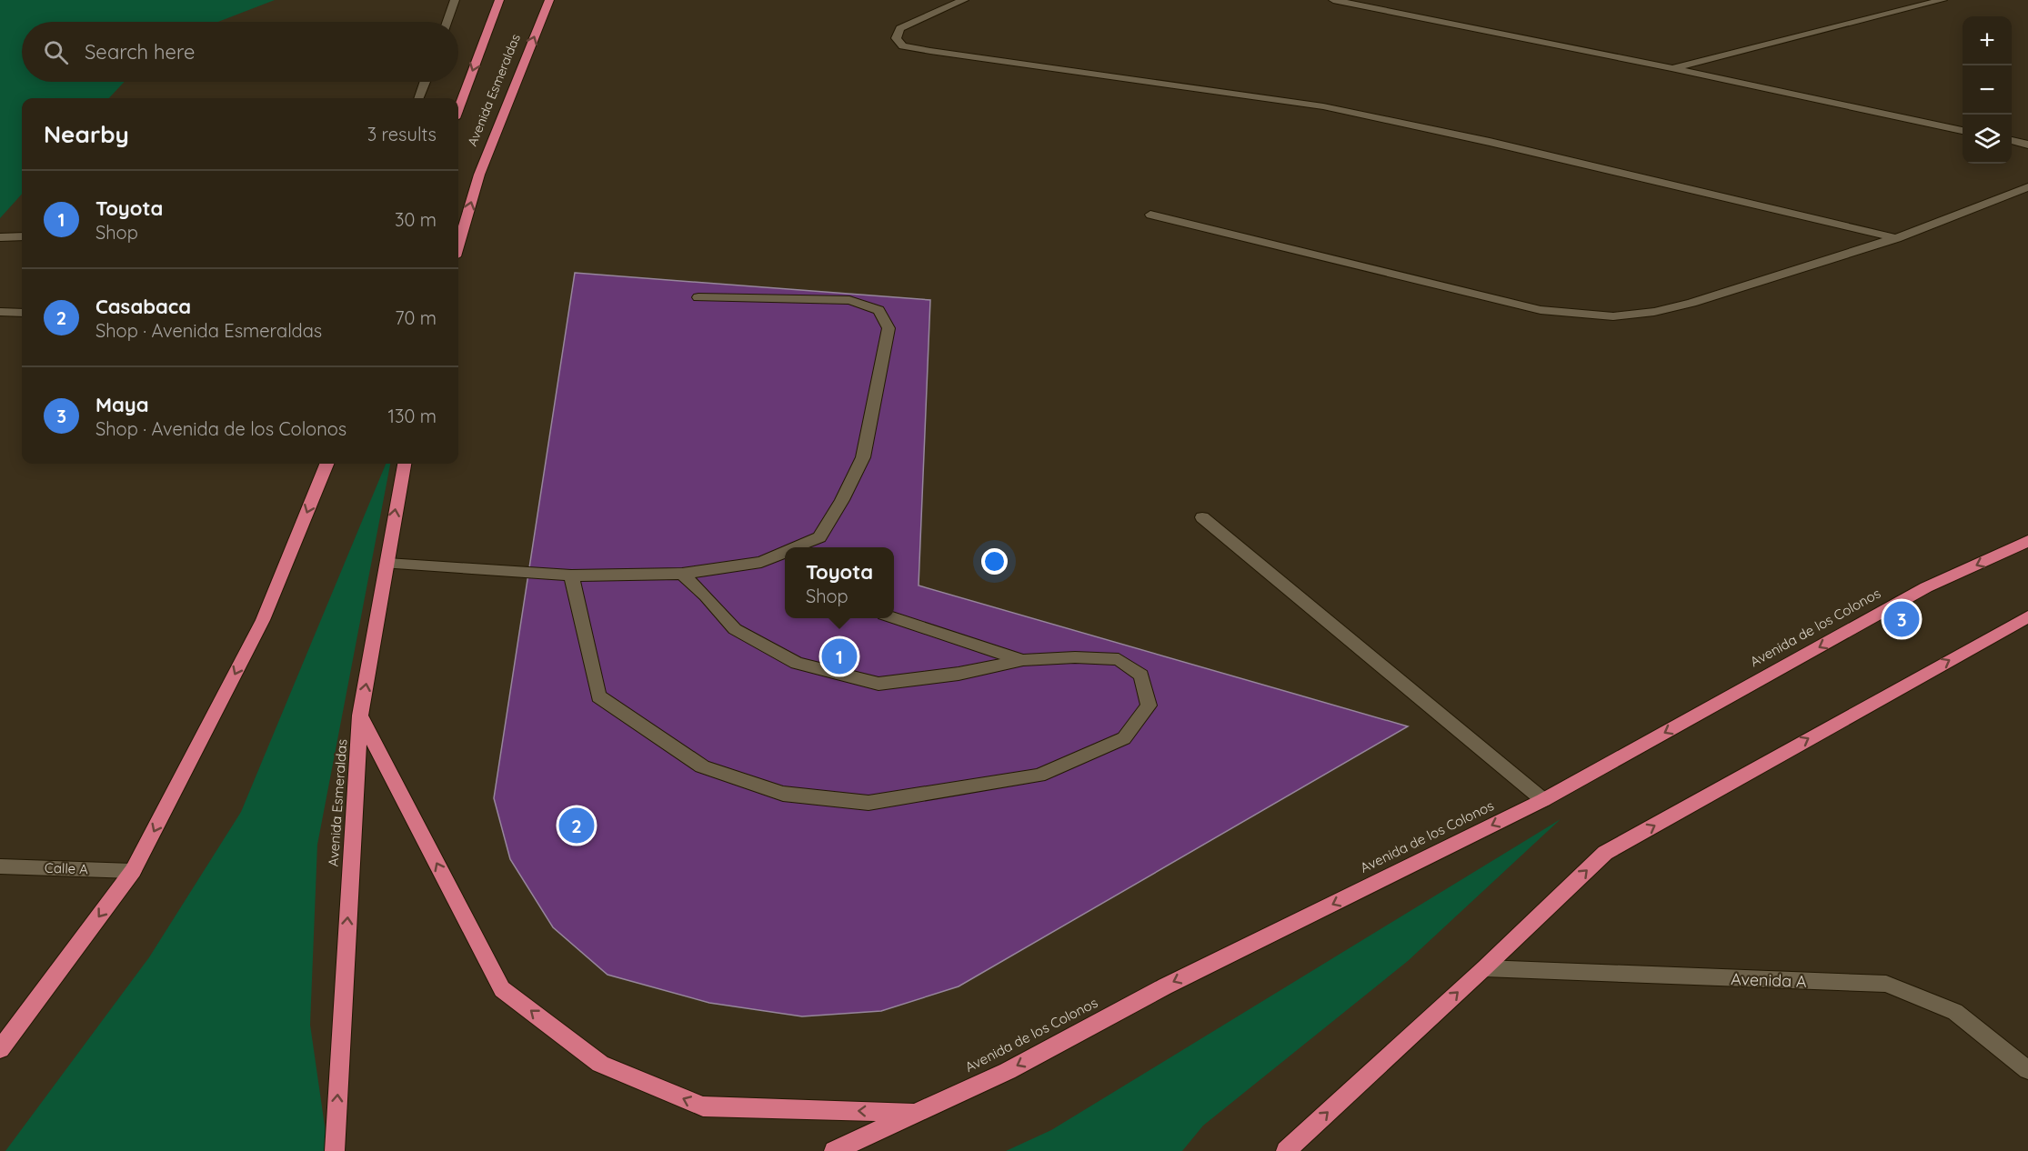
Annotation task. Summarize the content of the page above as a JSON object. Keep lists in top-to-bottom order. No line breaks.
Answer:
{"streets":{"highway":["Avenida Esmeraldas","Avenida de los Colonos"],"street":["Calle A","Avenida A"]},"page":{"map_buttons":["+","−"],"search":"Search here","heading":["Nearby","3 results"],"list":[{"mark":"1","name":"Toyota","note":"Shop","value":"30 m"},{"mark":"2","name":"Casabaca","note":"Shop · Avenida Esmeraldas","value":"70 m"},{"mark":"3","name":"Maya","note":"Shop · Avenida de los Colonos","value":"130 m"}],"popup":["Toyota","Shop"],"pins":["3","1","2"]}}
